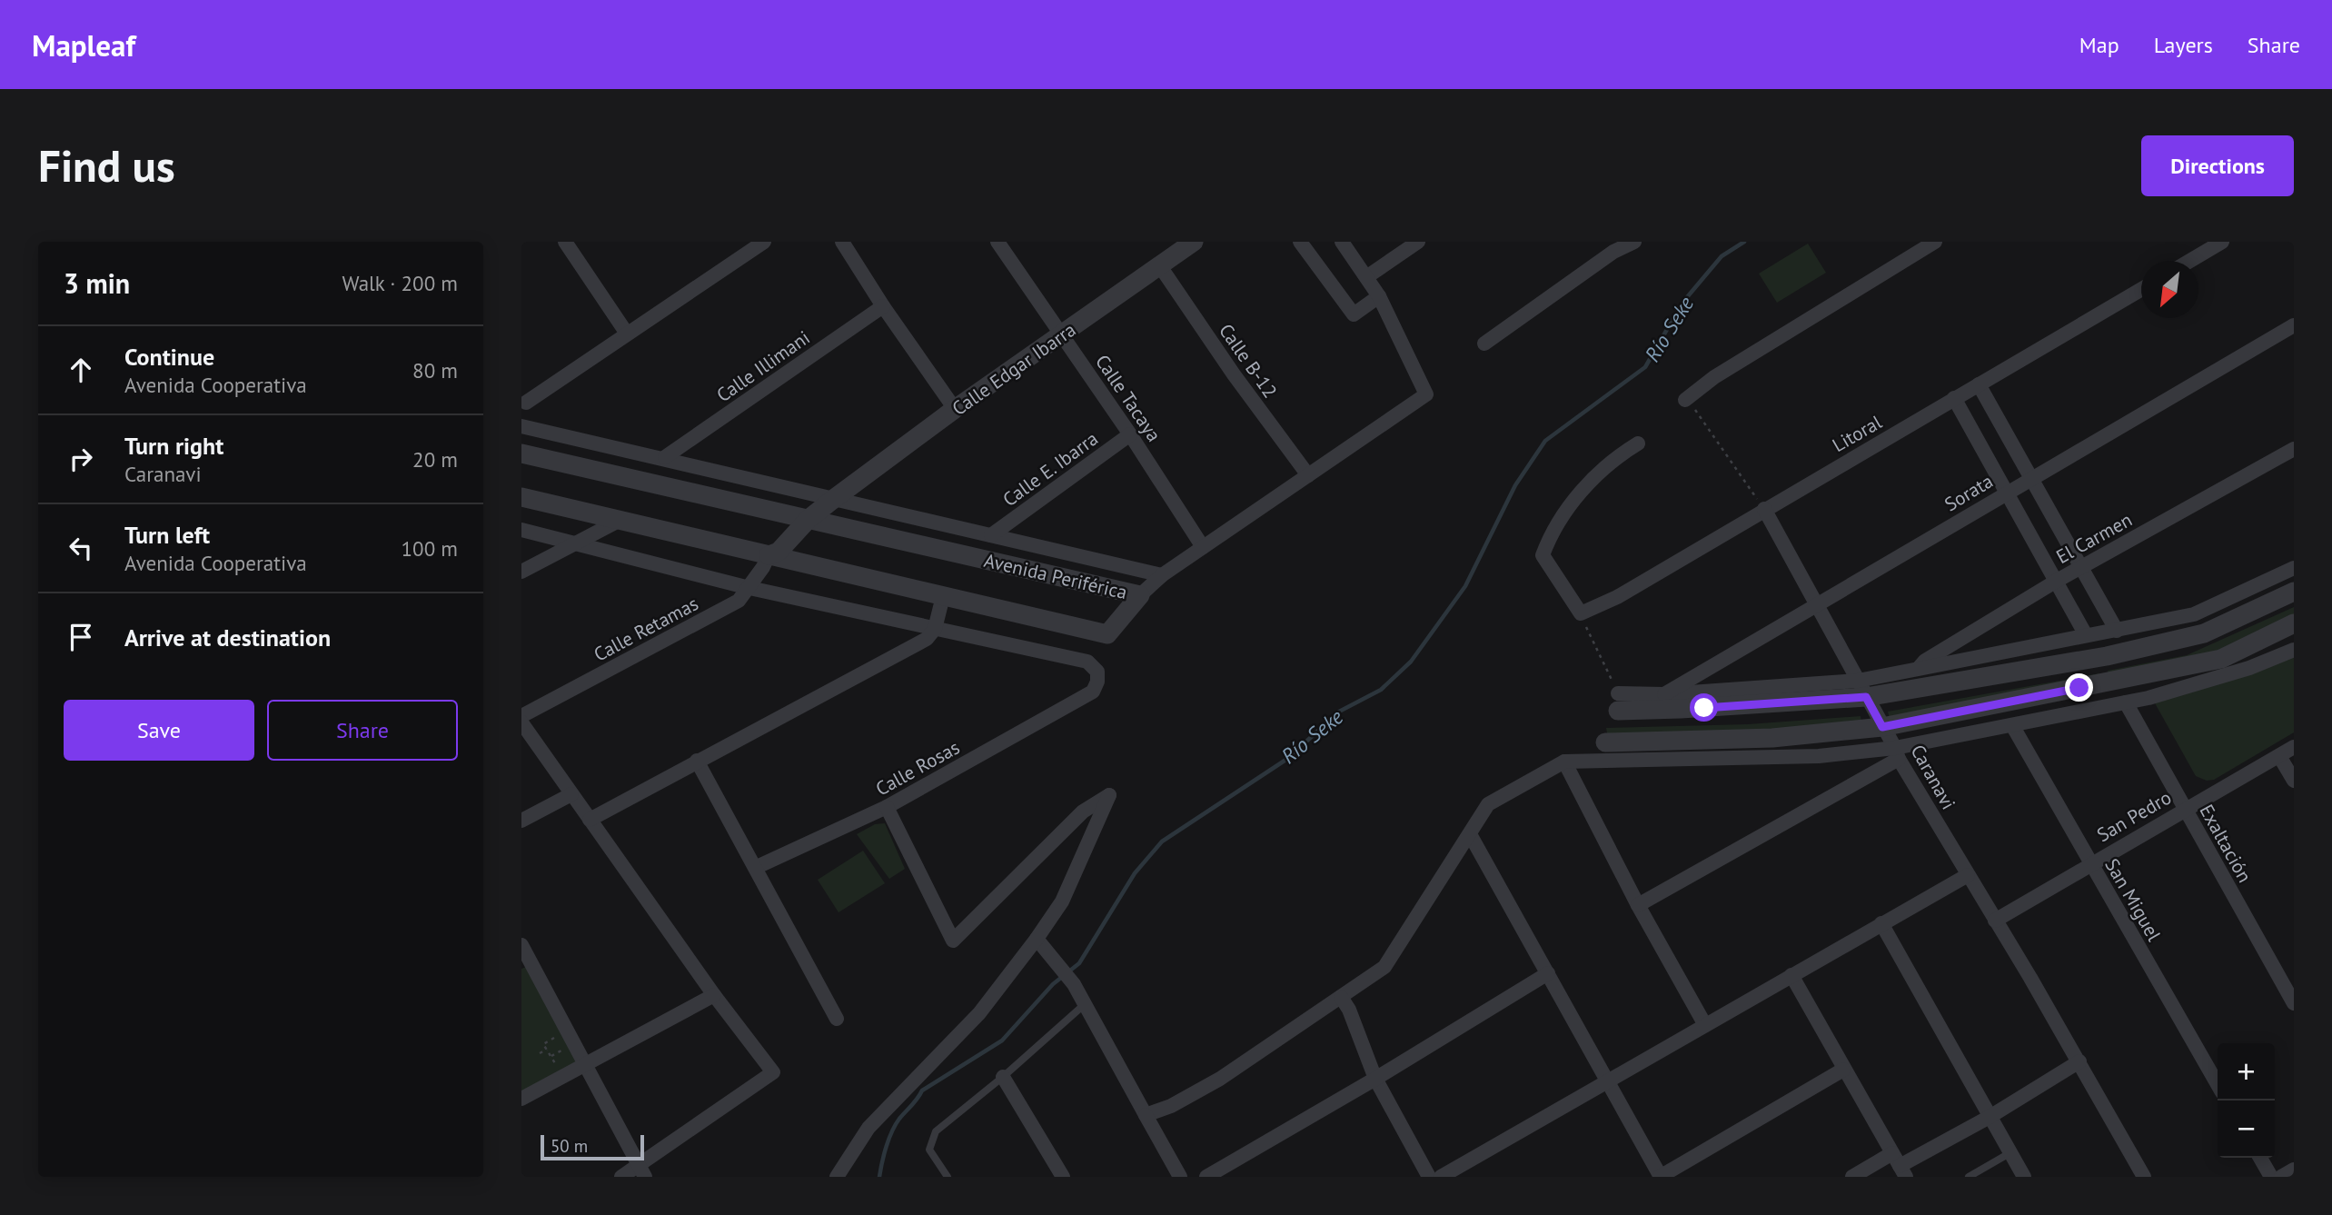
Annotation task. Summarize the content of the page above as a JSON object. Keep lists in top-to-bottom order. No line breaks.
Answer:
{"streets":{"street":["Calle B-12","Calle Illimani","Calle Edgar Ibarra","Calle Tacaya","Litoral","Calle E. Ibarra","Sorata","El Carmen","Avenida Periférica","Calle Retamas","Calle Rosas","Caranavi","San Pedro","Exaltación","San Miguel"]},"crossings":[["Calle B-12","Calle Edgar Ibarra"],["Calle Edgar Ibarra","Calle Tacaya"],["Calle Edgar Ibarra","Avenida Periférica"],["Calle Edgar Ibarra","Calle Retamas"],["Calle Tacaya","Calle E. Ibarra"],["Litoral","Caranavi"],["Sorata","Caranavi"],["Avenida Periférica","Calle Retamas"],["Caranavi","San Pedro"],["San Pedro","Exaltación"],["San Pedro","San Miguel"]],"water":["Río Seke"],"scale_bar":"50 m","north":"bottom left","page":{"header":"Mapleaf","nav":["Map","Layers","Share"],"buttons":["Directions",["Save","Share"]],"title":"Find us","heading":["3 min","Walk · 200 m"],"list":[["Continue","Avenida Cooperativa","80 m"],["Turn right","Caranavi","20 m"],["Turn left","Avenida Cooperativa","100 m"],"Arrive at destination"],"map_buttons":["+","−"],"scale":"50 m"}}
